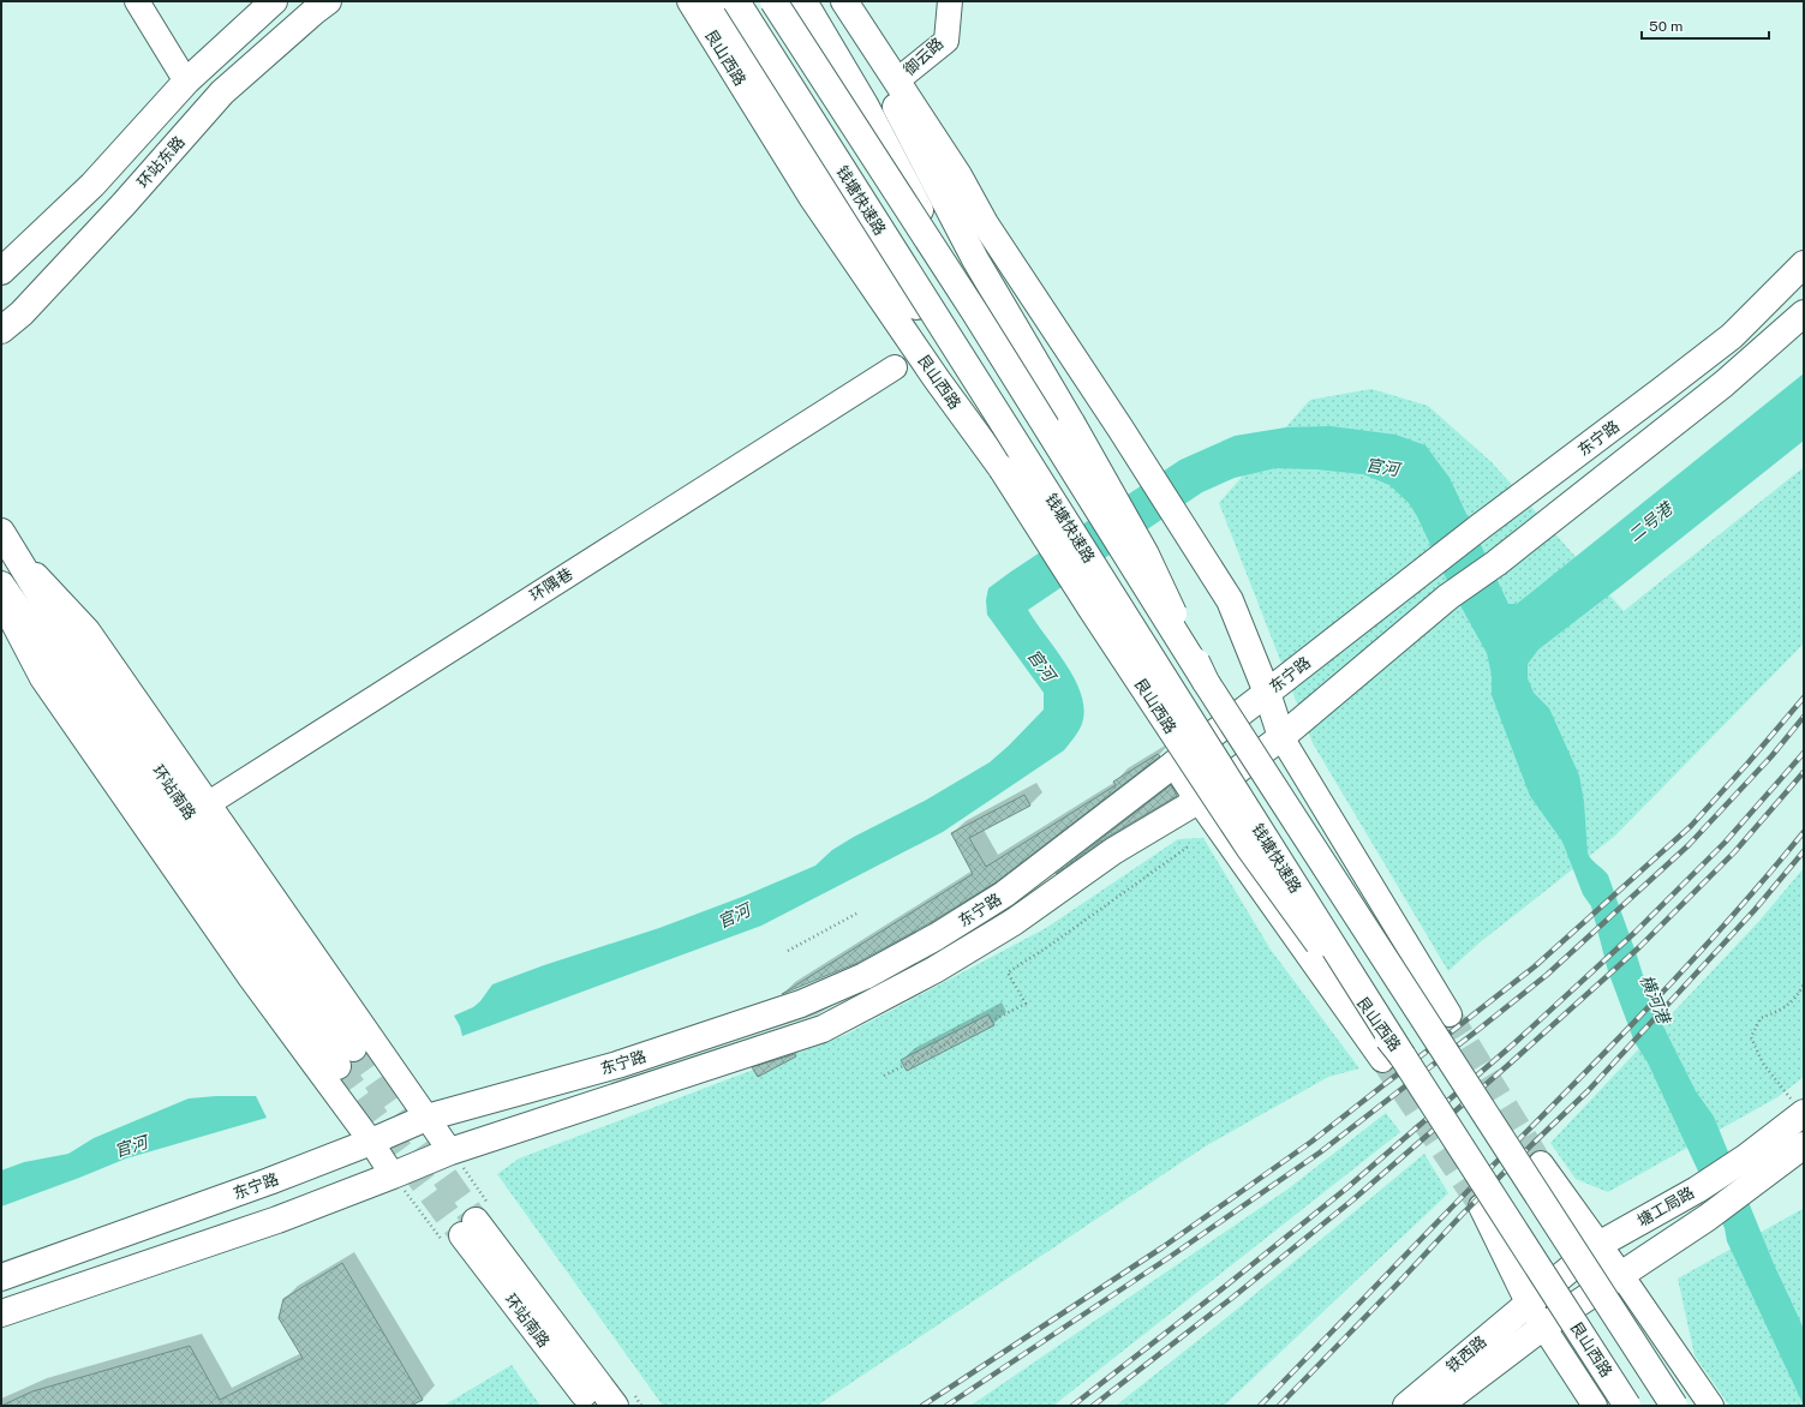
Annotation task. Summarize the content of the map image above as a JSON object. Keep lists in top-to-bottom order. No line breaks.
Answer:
{"streets":{"main road":["艮山西路","环站东路","钱塘快速路","东宁路","环站南路","塘工局路","铁西路"],"street":["御云路","环隅巷"]},"crossings":[["艮山西路","钱塘快速路"],["艮山西路","东宁路"],["艮山西路","塘工局路"],["艮山西路","铁西路"],["塘工局路","铁西路"]],"water":["官河","二号港","横河港"],"scale_bar":"50 m"}
